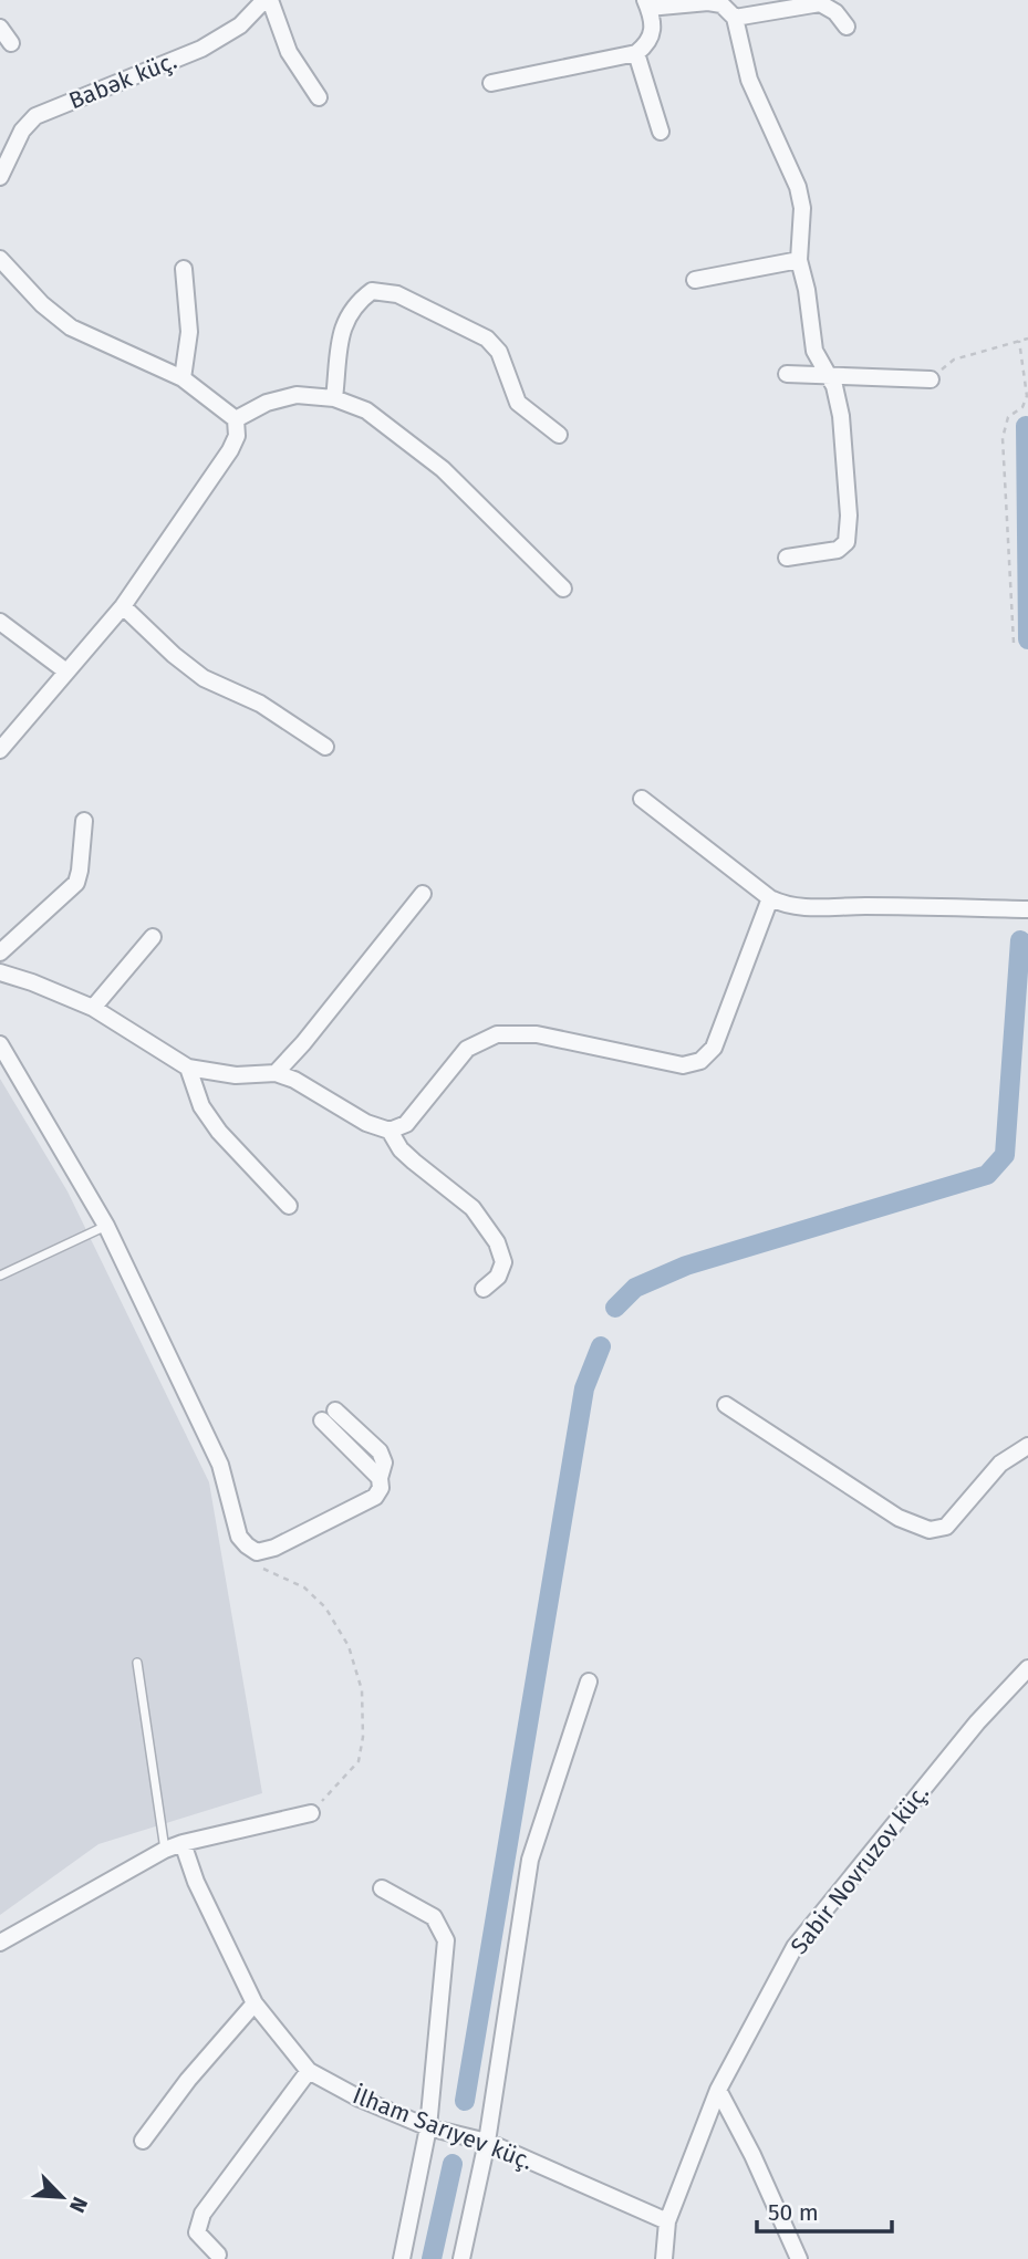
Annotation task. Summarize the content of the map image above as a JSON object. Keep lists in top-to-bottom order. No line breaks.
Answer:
{"streets":{"street":["Babək küç.","Sabir Novruzov küç.","İlham Sarıyev küç."]},"crossings":[["Sabir Novruzov küç.","İlham Sarıyev küç."]],"scale_bar":"50 m","north":"bottom right"}
